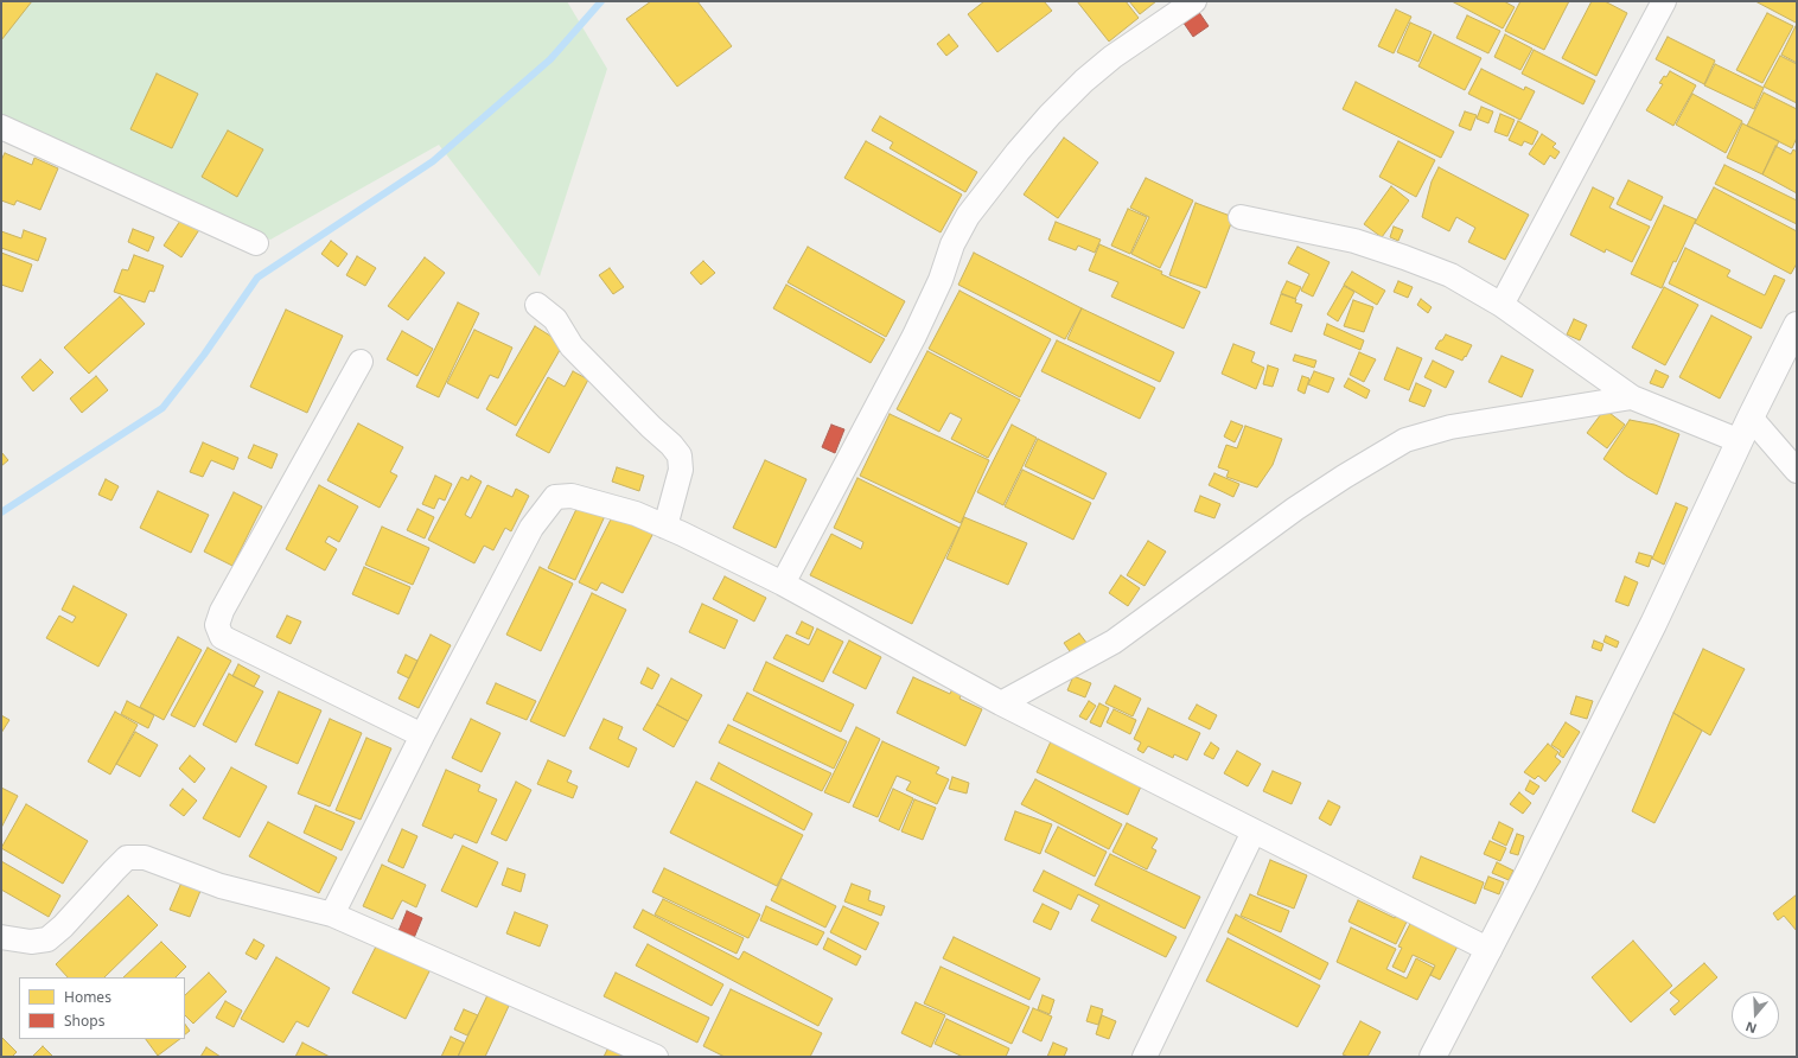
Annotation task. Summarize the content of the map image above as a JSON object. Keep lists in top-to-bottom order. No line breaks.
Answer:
{"legend":["Homes","Shops"],"north":"bottom"}
